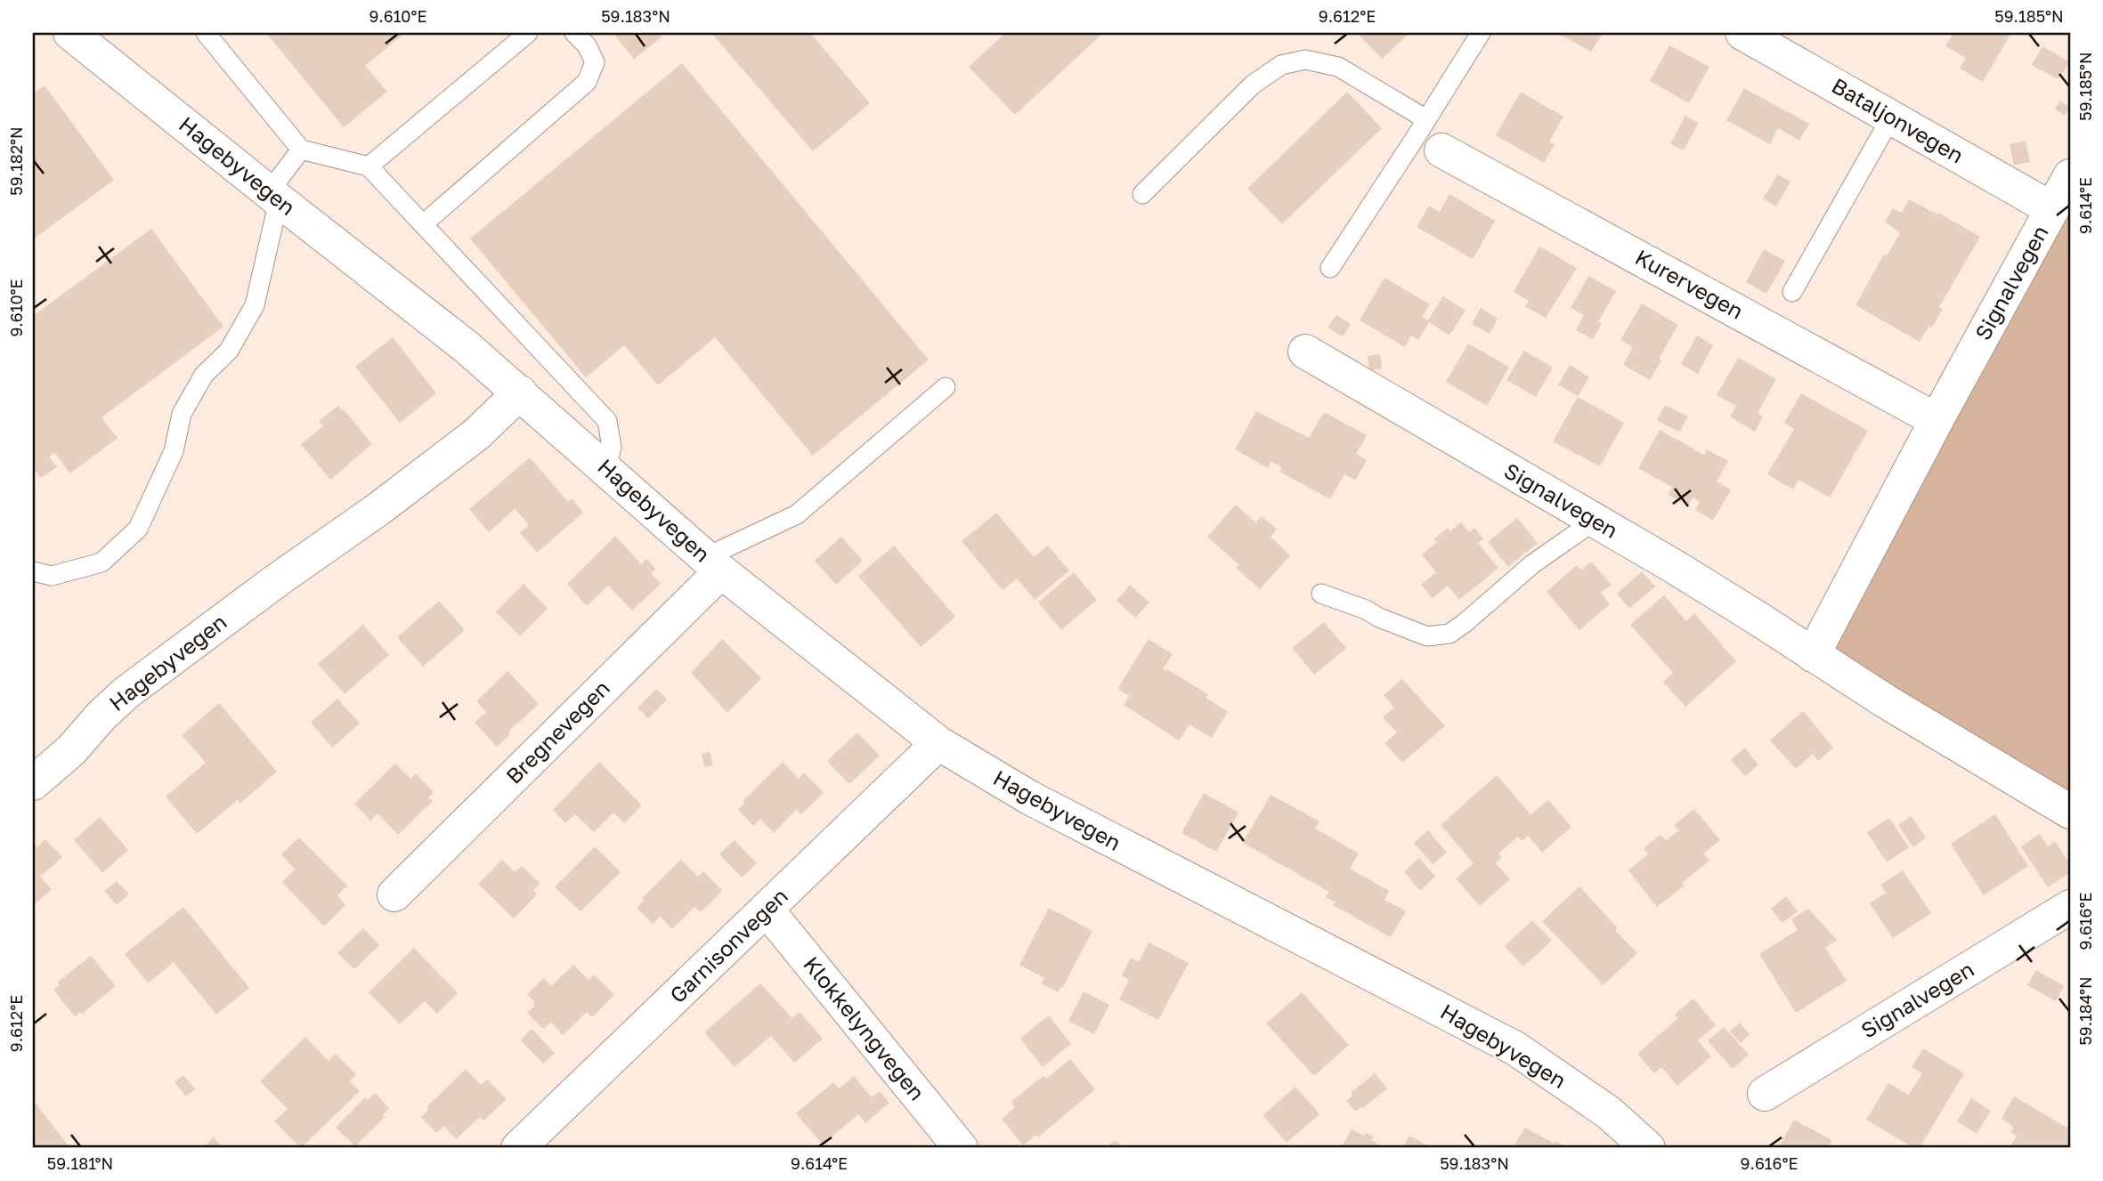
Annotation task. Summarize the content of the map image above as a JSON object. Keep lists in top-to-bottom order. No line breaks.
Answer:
{"streets":{"street":["Bataljonvegen","Hagebyvegen","Signalvegen","Kurervegen","Bregnevegen","Garnisonvegen","Klokkelyngvegen"]},"crossings":[["Bataljonvegen","Signalvegen"],["Hagebyvegen","Bregnevegen"],["Hagebyvegen","Garnisonvegen"],["Signalvegen","Kurervegen"],["Garnisonvegen","Klokkelyngvegen"]],"coordinates":["9.610°E","59.183°N","9.612°E","59.185°N","59.182°N","9.614°E","9.616°E","59.184°N","59.181°N"]}
